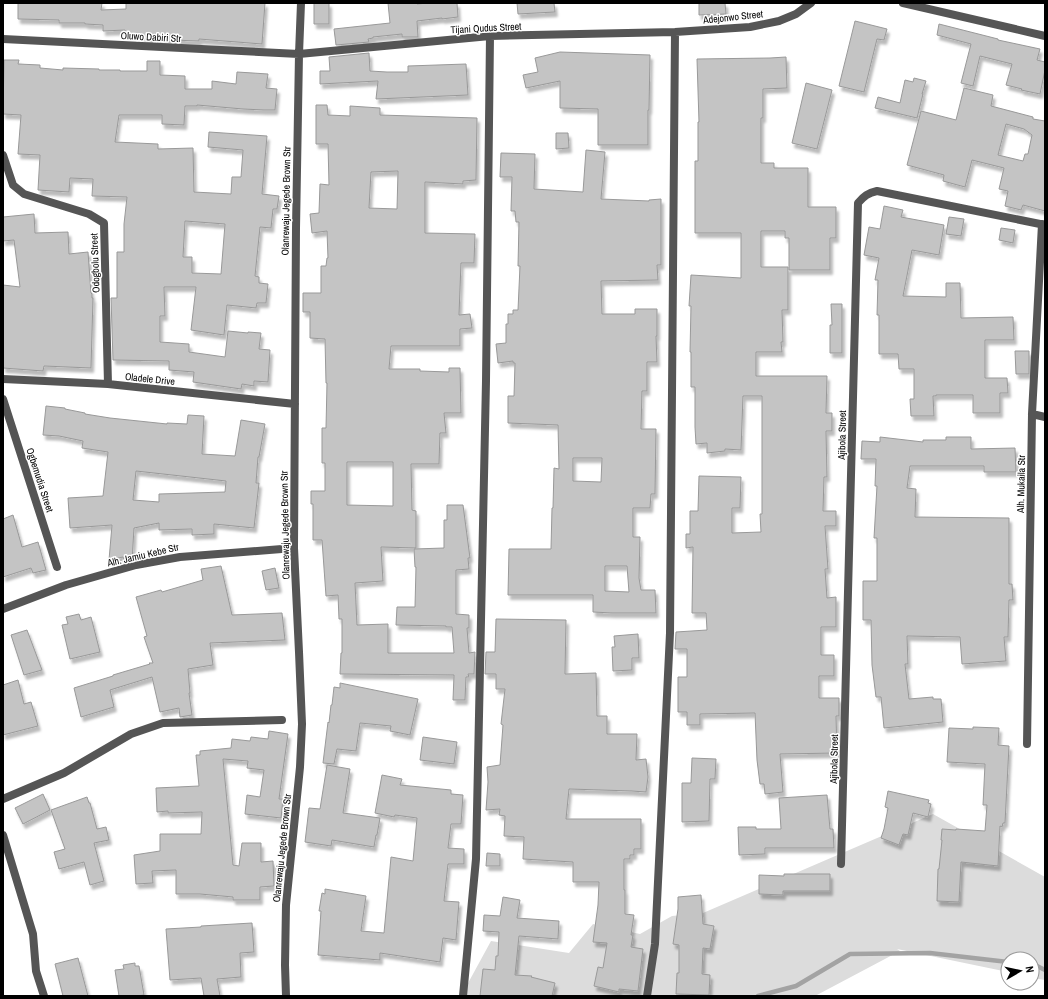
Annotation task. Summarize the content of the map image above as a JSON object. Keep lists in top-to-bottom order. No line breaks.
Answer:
{"streets":{"street":["Adejonwo Street","Tijani Qudus Street","Oluwo Dabiri Str","Olanrewaju Jegede Brown Str","Odogbolu Street","Oladele Drive","Ajibola Street","Ogbemudia Street","Alh. Mukaila Str","Alh. Jamiu Kebe Str"]},"crossings":[["Adejonwo Street","Tijani Qudus Street"],["Tijani Qudus Street","Oluwo Dabiri Str"],["Tijani Qudus Street","Olanrewaju Jegede Brown Str"],["Oluwo Dabiri Str","Olanrewaju Jegede Brown Str"],["Olanrewaju Jegede Brown Str","Oladele Drive"],["Olanrewaju Jegede Brown Str","Alh. Jamiu Kebe Str"],["Odogbolu Street","Oladele Drive"],["Ajibola Street","Alh. Mukaila Str"]],"north":"right"}
